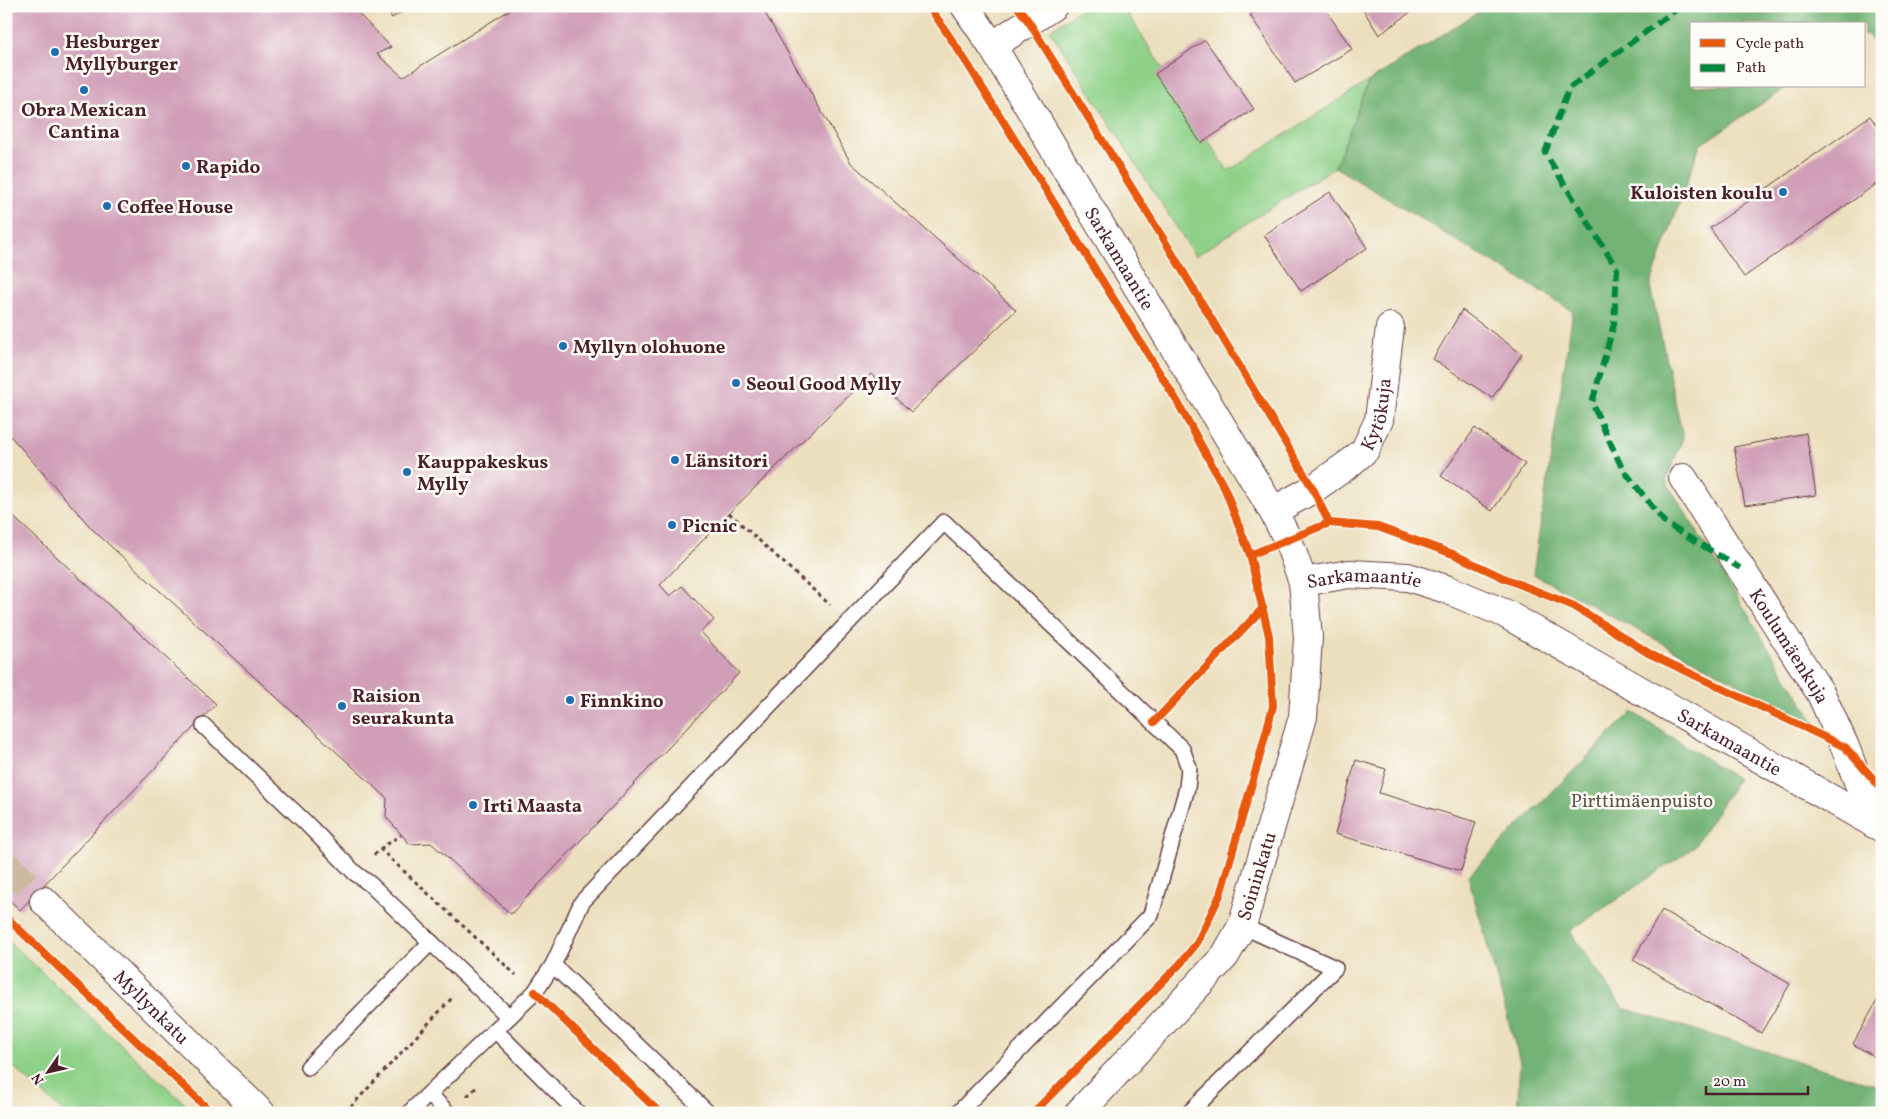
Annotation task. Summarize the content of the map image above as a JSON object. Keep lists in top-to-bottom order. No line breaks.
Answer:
{"streets":{"street":["Sarkamaantie","Kytökuja","Koulumäenkuja","Soininkatu","Myllynkatu"]},"crossings":[["Sarkamaantie","Kytökuja"],["Sarkamaantie","Koulumäenkuja"],["Sarkamaantie","Soininkatu"]],"parks":["Pirttimäenpuisto"],"places":["Hesburger Myllyburger","Obra Mexican Cantina","Rapido","Kuloisten koulu","Coffee House","Myllyn olohuone","Seoul Good Mylly","Länsitori","Kauppakeskus Mylly","Picnic","Finnkino","Raision seurakunta","Irti Maasta"],"legend":["Cycle path","Path"],"scale_bar":"20 m","north":"bottom left"}
